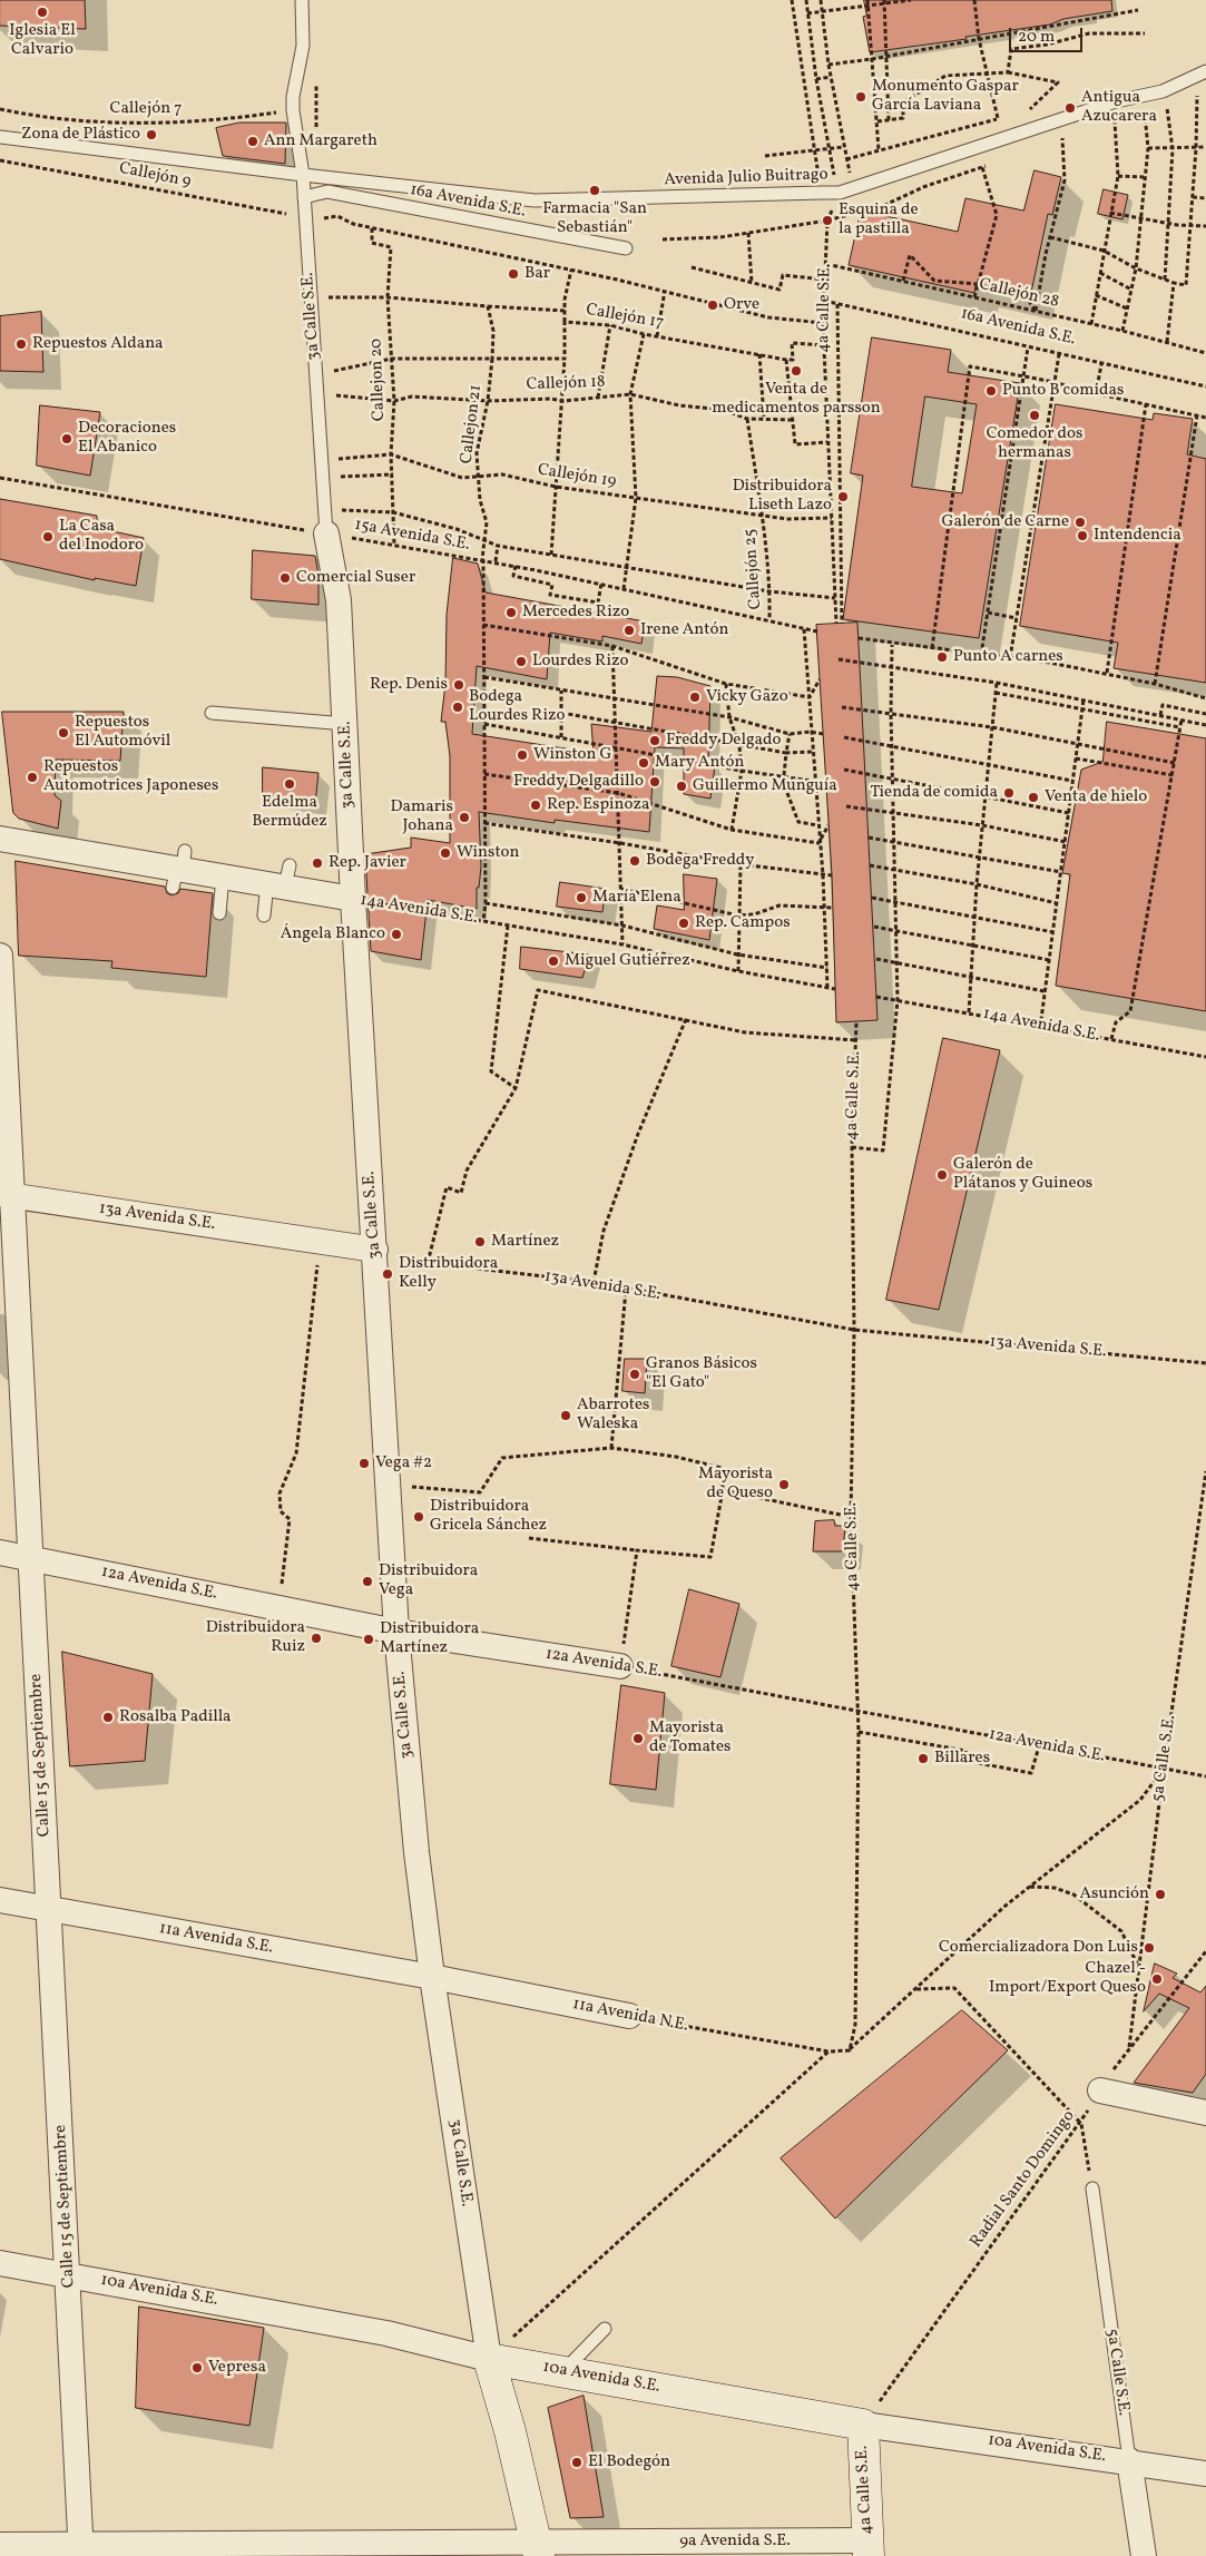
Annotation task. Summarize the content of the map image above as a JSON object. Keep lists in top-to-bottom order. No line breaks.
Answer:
{"streets":{"street":["4a Calle S.E.","3a Calle S.E.","14a Avenida S.E.","13a Avenida S.E.","12a Avenida S.E.","Calle 15 de Septiembre","5a Calle S.E.","11a Avenida S.E.","11a Avenida N.E.","10a Avenida S.E.","9a Avenida S.E."],"lane":["Avenida Julio Buitrago","16a Avenida S.E."],"path":["Callejón 7","Callejón 9","Callejón 28","Callejón 17","Callejon 20","Callejón 18","Callejon 21","Callejón 19","15a Avenida S.E.","Callejón 25","Radial Santo Domingo"]},"crossings":[["Callejón 7","3a Calle S.E."],["Callejón 9","3a Calle S.E."],["Avenida Julio Buitrago","4a Calle S.E."],["Avenida Julio Buitrago","3a Calle S.E."],["16a Avenida S.E.","4a Calle S.E."],["16a Avenida S.E.","3a Calle S.E."],["Callejón 28","4a Calle S.E."],["4a Calle S.E.","Callejón 19"],["4a Calle S.E.","13a Avenida S.E."],["4a Calle S.E.","12a Avenida S.E."],["4a Calle S.E.","Radial Santo Domingo"],["4a Calle S.E.","10a Avenida S.E."],["4a Calle S.E.","9a Avenida S.E."],["3a Calle S.E.","Callejón 19"],["3a Calle S.E.","15a Avenida S.E."],["3a Calle S.E.","14a Avenida S.E."],["3a Calle S.E.","13a Avenida S.E."],["3a Calle S.E.","12a Avenida S.E."],["3a Calle S.E.","11a Avenida S.E."],["3a Calle S.E.","11a Avenida N.E."],["3a Calle S.E.","10a Avenida S.E."],["3a Calle S.E.","9a Avenida S.E."],["Callejón 17","Callejón 18"],["Callejón 17","Callejón 19"],["Callejon 20","Callejón 18"],["Callejon 20","Callejón 19"],["Callejon 20","15a Avenida S.E."],["Callejón 18","Callejon 21"],["Callejón 18","Callejón 25"],["Callejon 21","Callejón 19"],["Callejon 21","15a Avenida S.E."],["Callejon 21","14a Avenida S.E."],["Callejón 19","Callejón 25"],["15a Avenida S.E.","Callejón 25"],["13a Avenida S.E.","Calle 15 de Septiembre"],["12a Avenida S.E.","Calle 15 de Septiembre"],["12a Avenida S.E.","5a Calle S.E."],["Calle 15 de Septiembre","11a Avenida S.E."],["Calle 15 de Septiembre","10a Avenida S.E."],["Calle 15 de Septiembre","9a Avenida S.E."],["5a Calle S.E.","Radial Santo Domingo"],["5a Calle S.E.","10a Avenida S.E."],["11a Avenida S.E.","11a Avenida N.E."],["Radial Santo Domingo","10a Avenida S.E."]],"places":["Iglesia El Calvario","Monumento Gaspar García Laviana","Antigua Azucarera","Zona de Plástico","Ann Margareth","Farmacia \"San Sebastián\"","Esquina de la pastilla","Bar","Orve","Repuestos Aldana","Venta de medicamentos parsson","Punto B comidas","Comedor dos hermanas","Decoraciones El Abanico","Distribuidora Liseth Lazo","Galerón de Carne","Intendencia","La Casa del Inodoro","Comercial Suser","Mercedes Rizo","Irene Antón","Punto A carnes","Lourdes Rizo","Rep. Denis","Vicky Gazo","Bodega Lourdes Rizo","Repuestos El Automóvil","Freddy Delgado","Winston G","Mary Antón","Repuestos Automotrices Japoneses","Freddy Delgadillo","Edelma Bermúdez","Guillermo Munguía","Tienda de comida","Venta de hielo","Rep. Espinoza","Damaris Johana","Winston","Bodega Freddy","Rep. Javier","María Elena","Rep. Campos","Ángela Blanco","Miguel Gutiérrez","Galerón de Plátanos y Guineos","Martínez","Distribuidora Kelly","Granos Básicos \"El Gato\"","Abarrotes Waleska","Vega #2","Mayorista de Queso","Distribuidora Gricela Sánchez","Distribuidora Vega","Distribuidora Ruiz","Distribuidora Martínez","Rosalba Padilla","Mayorista de Tomates","Billares","Asunción","Comercializadora Don Luis","Chazel - Import/Export Queso","Vepresa","El Bodegón"],"scale_bar":"20 m"}
